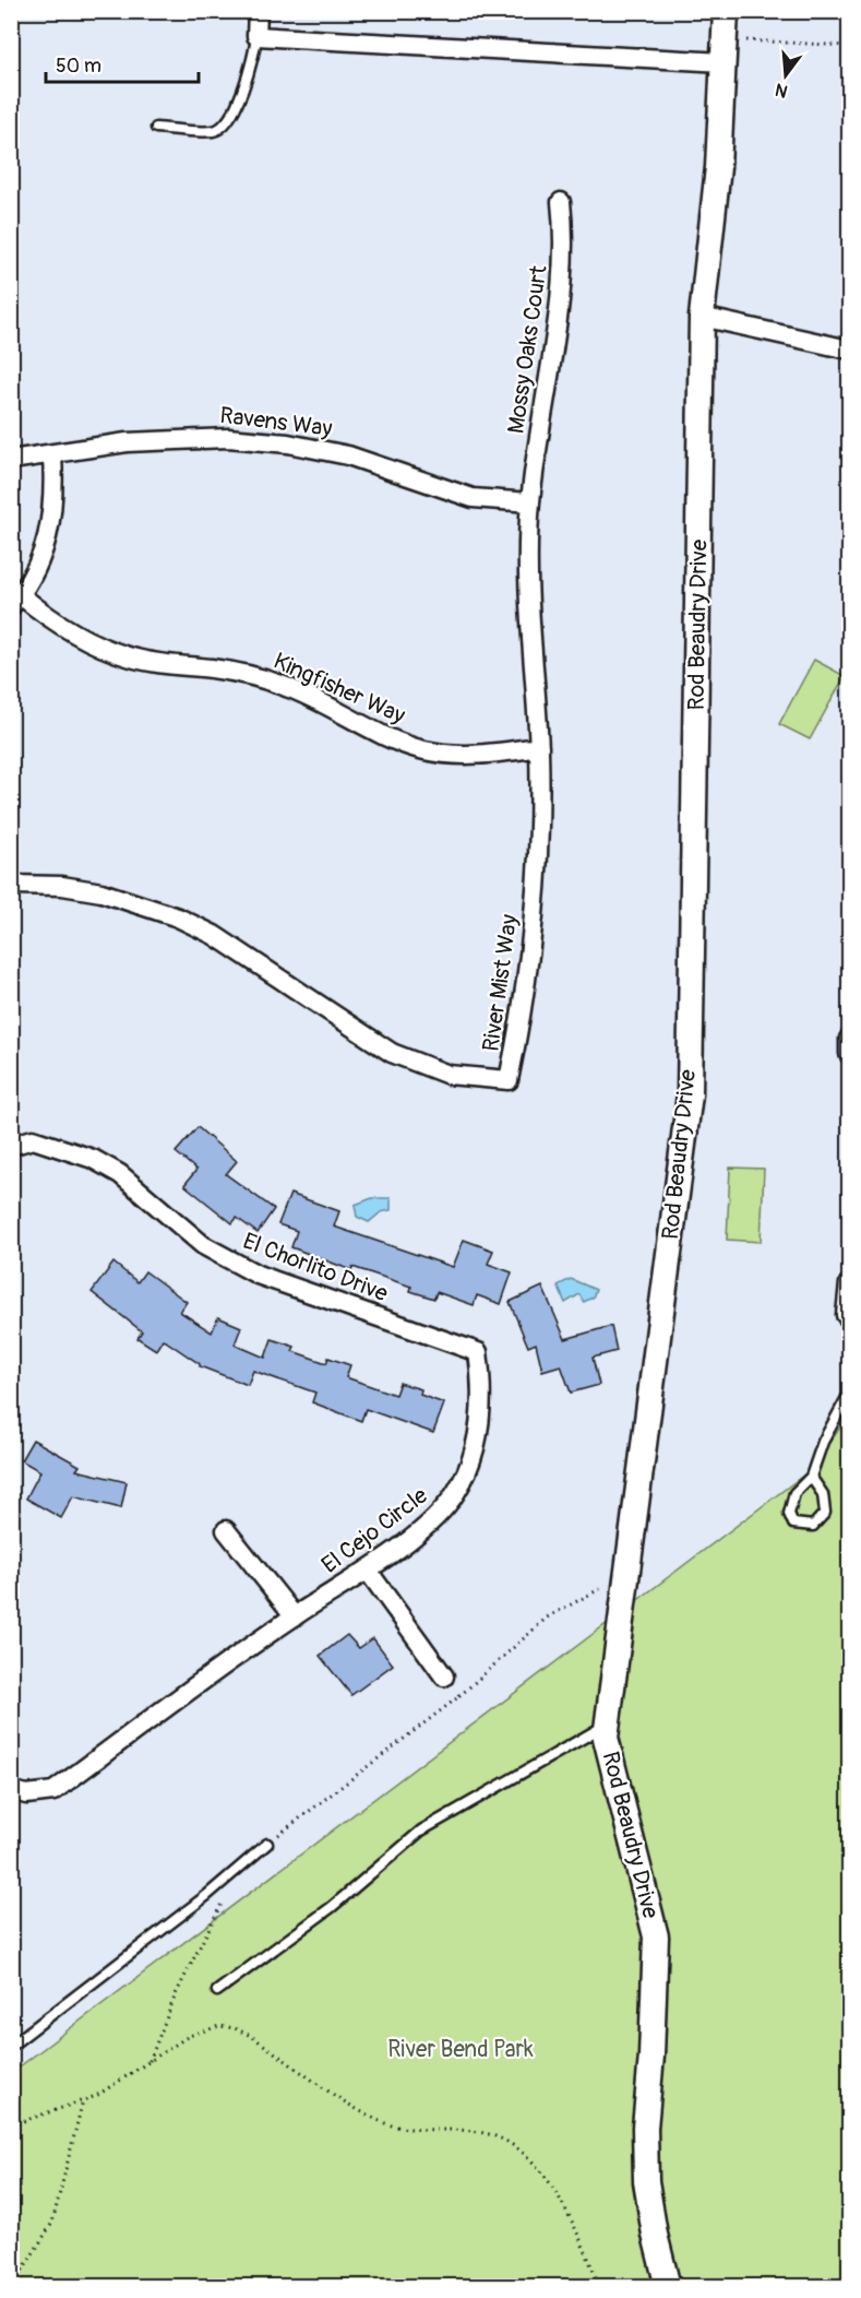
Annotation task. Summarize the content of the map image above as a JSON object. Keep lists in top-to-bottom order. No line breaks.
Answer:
{"streets":{"street":["Mossy Oaks Court","Ravens Way","Rod Beaudry Drive","Kingfisher Way","River Mist Way","El Chorlito Drive","El Cejo Circle"]},"crossings":[["Mossy Oaks Court","Ravens Way"],["Mossy Oaks Court","River Mist Way"],["Ravens Way","River Mist Way"],["Kingfisher Way","River Mist Way"],["El Chorlito Drive","El Cejo Circle"]],"parks":["River Bend Park"],"scale_bar":"50 m","north":"bottom"}
